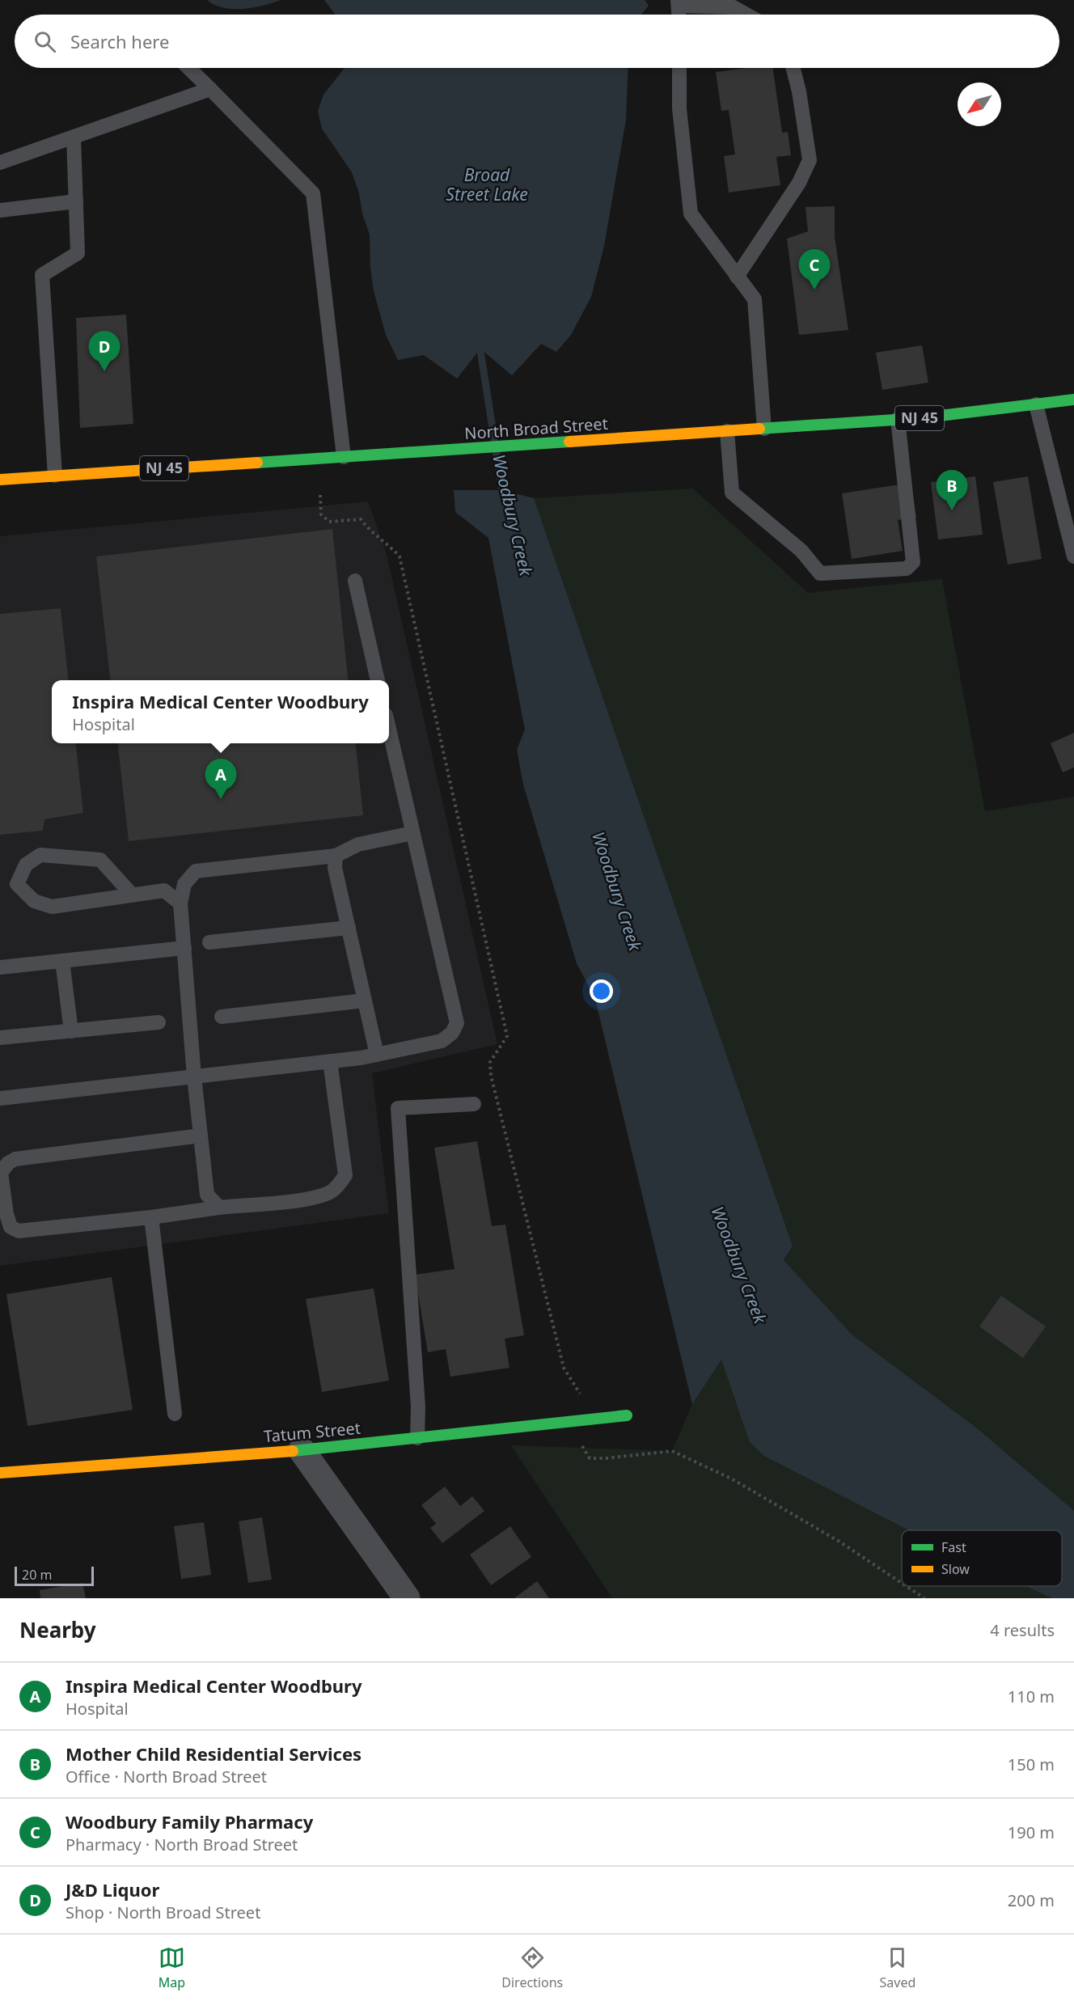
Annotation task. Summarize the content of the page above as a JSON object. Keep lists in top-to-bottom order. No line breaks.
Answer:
{"streets":{"main road":["NJ 45","North Broad Street","Tatum Street"]},"water":["Broad Street Lake","Woodbury Creek"],"legend":["Fast","Slow"],"scale_bar":"20 m","north":"bottom left","page":{"search":"Search here","pins":["C","D","B","A"],"popup":["Inspira Medical Center Woodbury","Hospital"],"scale":"20 m","heading":["Nearby","4 results"],"list":[{"mark":"A","name":"Inspira Medical Center Woodbury","note":"Hospital","value":"110 m"},{"mark":"B","name":"Mother Child Residential Services","note":"Office · North Broad Street","value":"150 m"},{"mark":"C","name":"Woodbury Family Pharmacy","note":"Pharmacy · North Broad Street","value":"190 m"},{"mark":"D","name":"J&D Liquor","note":"Shop · North Broad Street","value":"200 m"}],"nav":["Map","Directions","Saved"]}}
